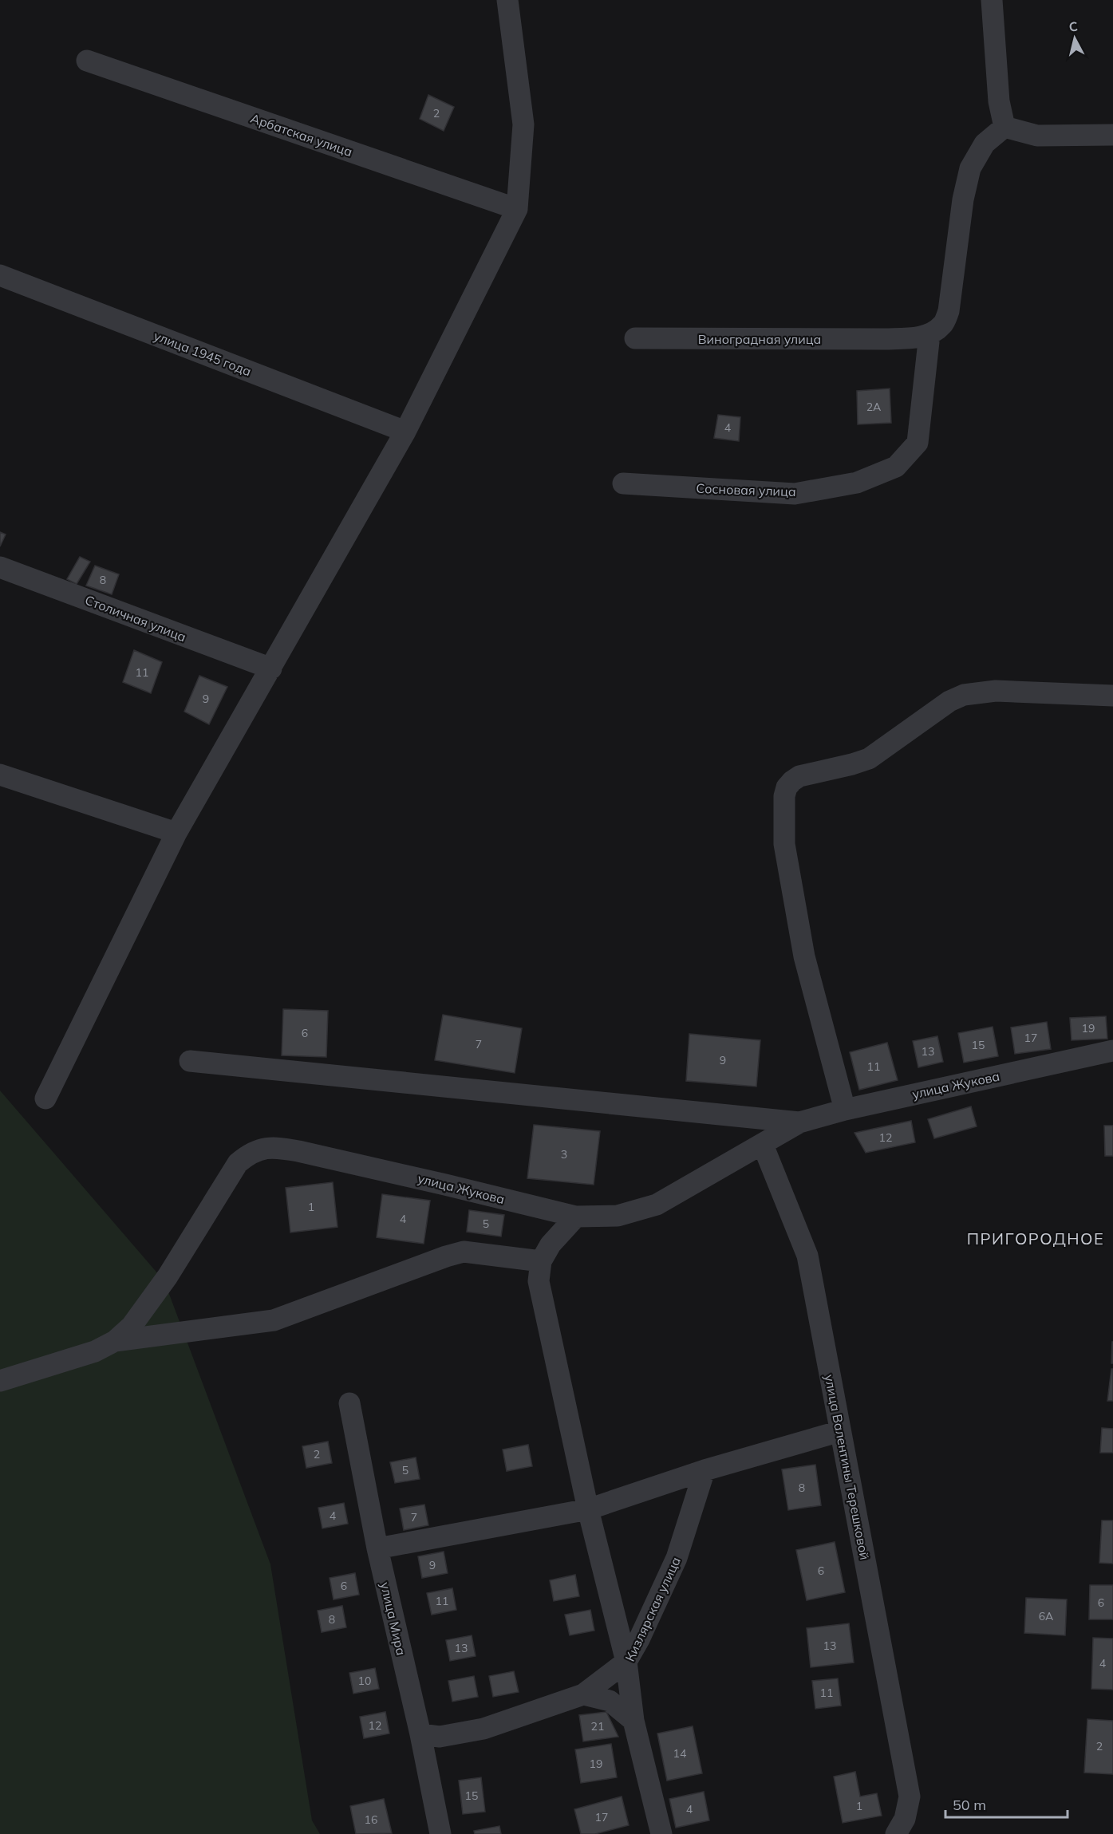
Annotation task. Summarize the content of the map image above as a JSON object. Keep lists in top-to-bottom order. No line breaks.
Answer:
{"streets":{"street":["Арбатская улица","Виноградная улица","улица 1945 года","Сосновая улица","Столичная улица","улица Жукова","улица Валентины Терешковой","Кизлярская улица","улица Мира"]},"crossings":[["Виноградная улица","Сосновая улица"],["улица Жукова","улица Валентины Терешковой"]],"districts":["ПРИГОРОДНОЕ"],"house_numbers":["2","2А","4","8","11","9","19","6","17","7","15","13","9","11","12","3","1","4","5","2","5","8","4","7","9","6","6","11","6","6А","8","13","13","4","10","11","12","21","2","14","19","15","1","4","17","16"],"scale_bar":"50 m","north":"top"}
